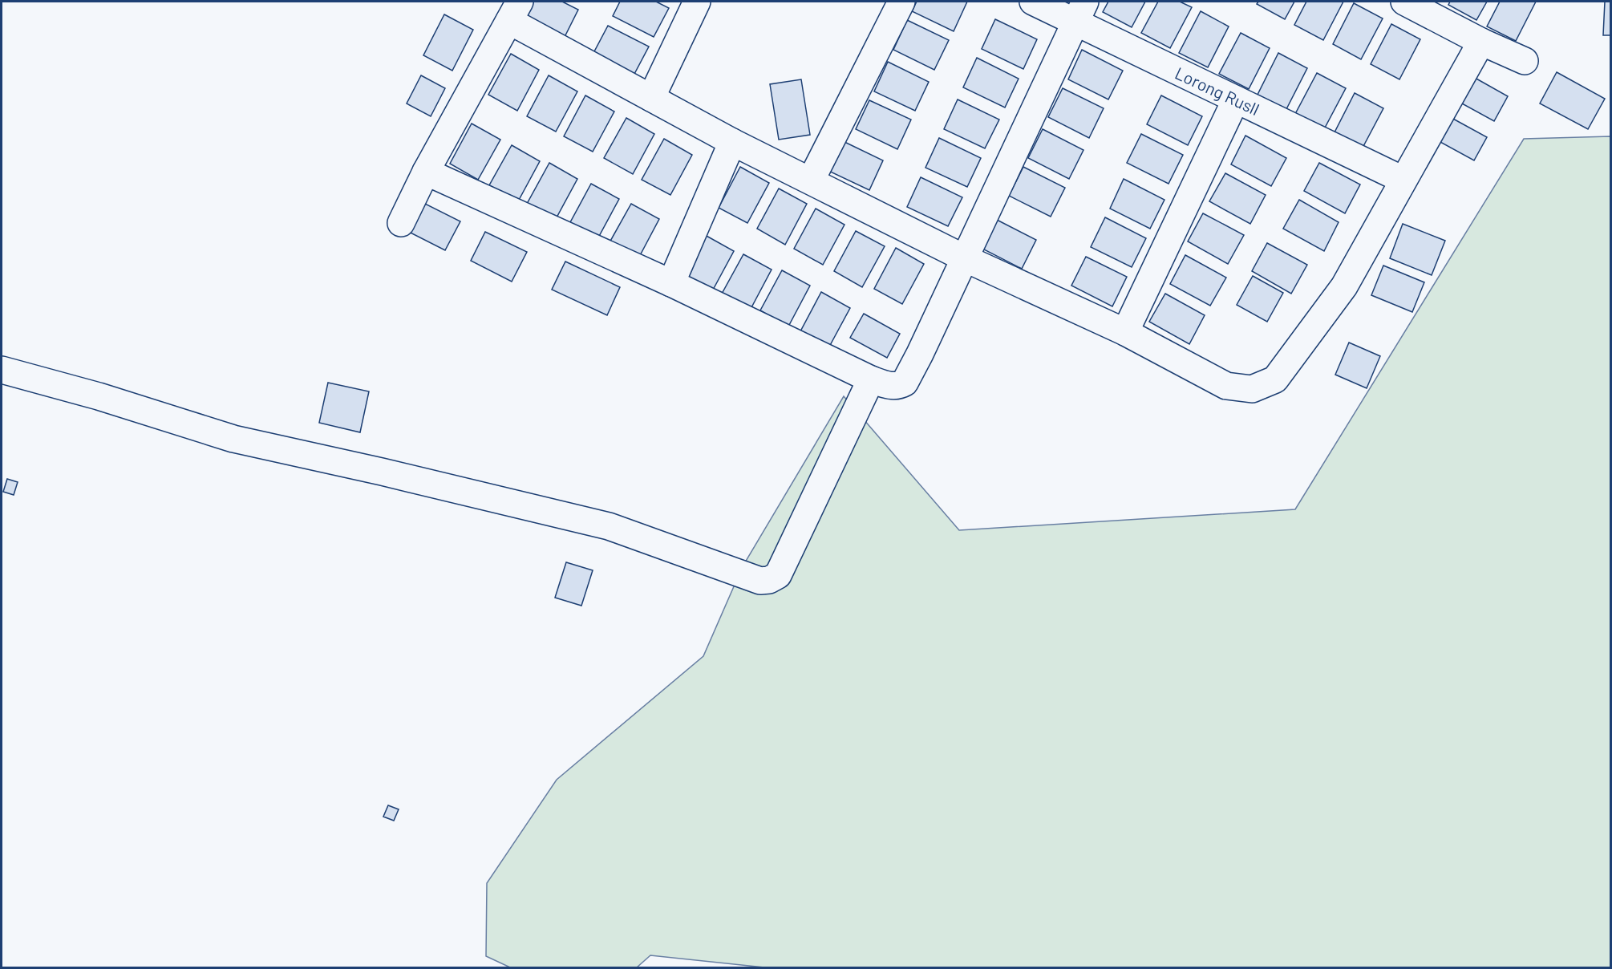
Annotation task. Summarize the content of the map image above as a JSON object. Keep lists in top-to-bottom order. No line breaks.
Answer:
{"streets":{"street":["Lorong Rusll"]}}
